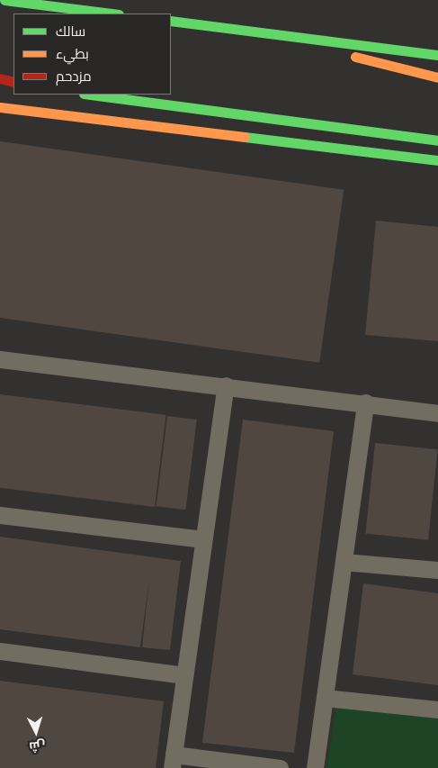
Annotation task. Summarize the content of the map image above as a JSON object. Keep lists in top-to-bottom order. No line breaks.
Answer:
{"legend":["سالك","بطيء","مزدحم"],"north":"bottom"}
